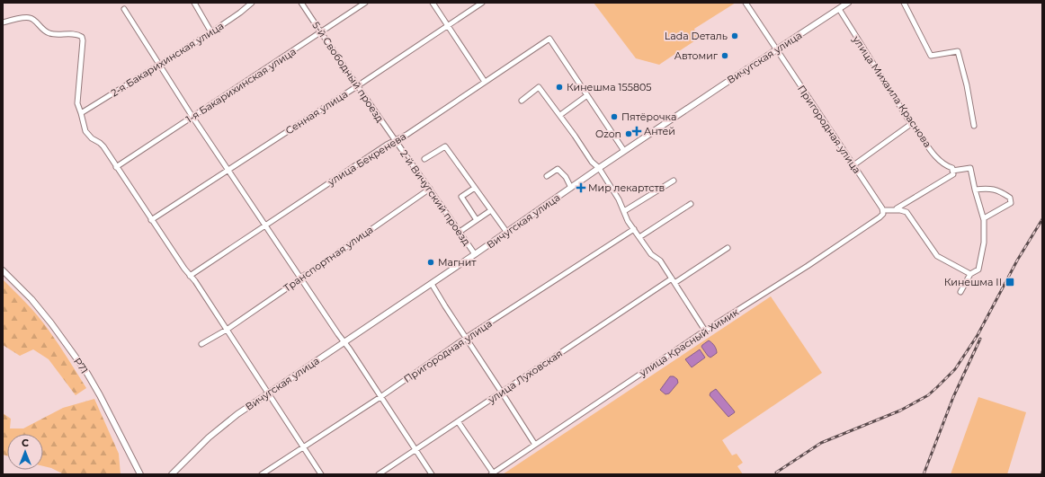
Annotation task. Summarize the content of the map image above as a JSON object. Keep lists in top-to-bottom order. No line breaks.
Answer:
{"streets":{"main road":["Вичугская улица","Р71"],"street":["2-я Бакарихинская улица","5-й Свободный проезд","1-я Бакарихинская улица","улица Михаила Краснова","Сенная улица","Пригородная улица","улица Бекренева","2-й Вичугский проезд","Транспортная улица","улица Красный Химик","улица Луховская"]},"crossings":[["Вичугская улица","улица Михаила Краснова"],["Вичугская улица","Пригородная улица"],["Вичугская улица","2-й Вичугский проезд"],["5-й Свободный проезд","1-я Бакарихинская улица"],["5-й Свободный проезд","Сенная улица"],["5-й Свободный проезд","улица Бекренева"],["5-й Свободный проезд","2-й Вичугский проезд"],["Пригородная улица","улица Красный Химик"],["улица Бекренева","2-й Вичугский проезд"],["2-й Вичугский проезд","Транспортная улица"]],"places":{"other":["Lada Dеталь","Автомиг","Кинешма 155805","Пятёрочка","Ozon","Магнит"],"health":["Антей","Мир лекартств"],"transit":["Кинешма II"]},"north":"top"}
